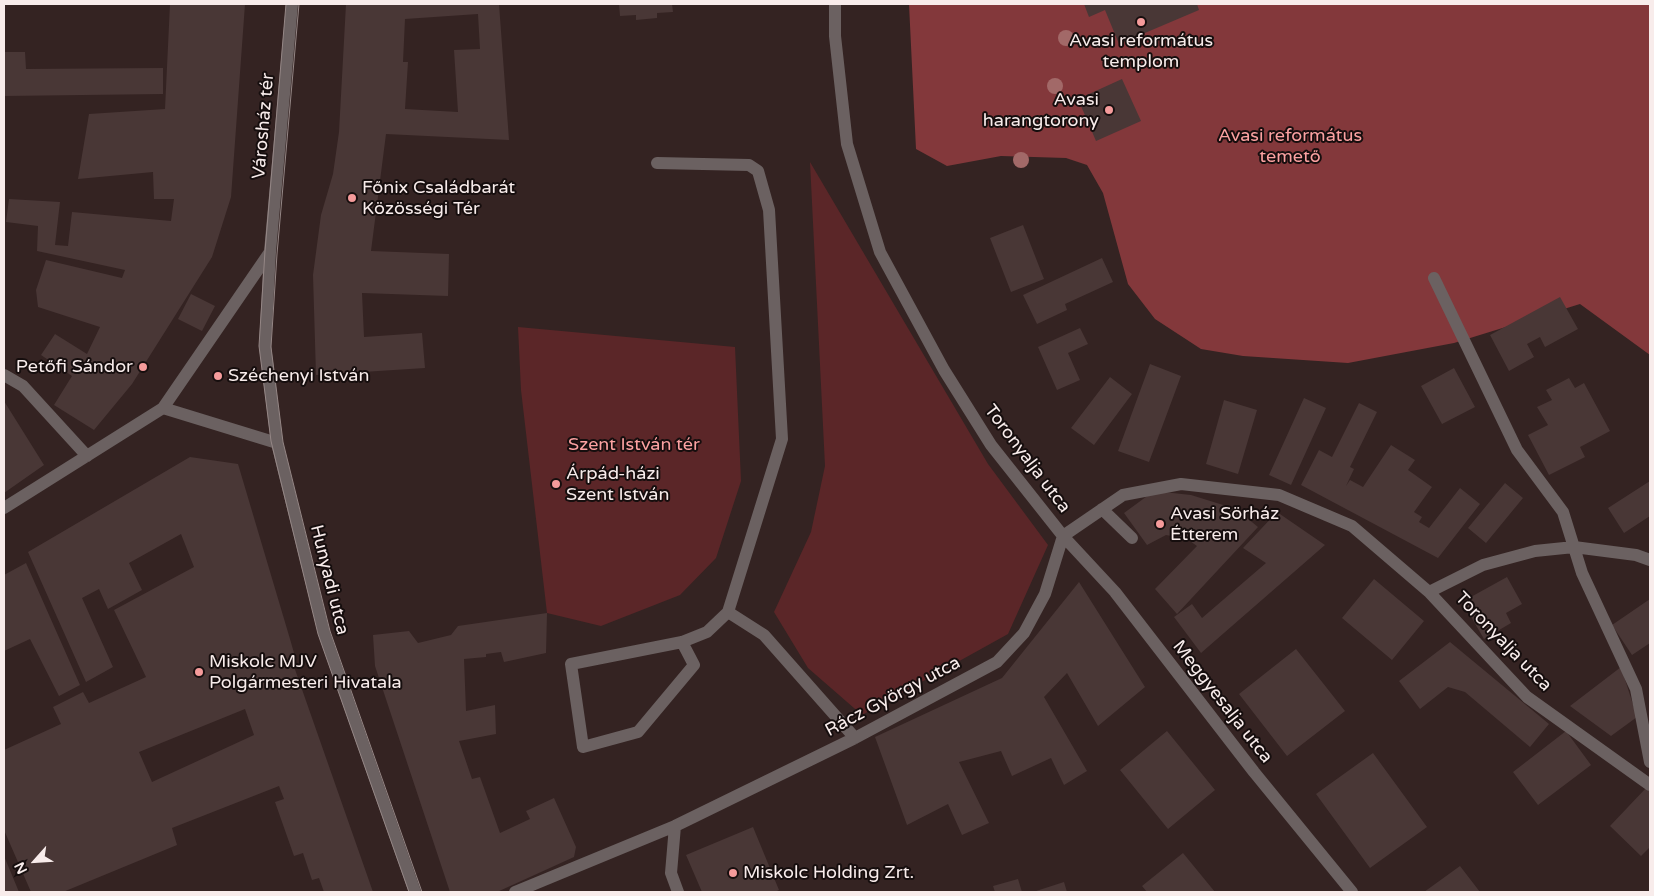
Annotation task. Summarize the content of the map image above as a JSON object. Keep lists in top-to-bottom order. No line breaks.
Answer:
{"streets":{"street":["Városház tér","Toronyalja utca","Hunyadi utca","Rácz György utca","Meggyesalja utca"]},"crossings":[["Városház tér","Hunyadi utca"],["Toronyalja utca","Rácz György utca"],["Toronyalja utca","Meggyesalja utca"],["Rácz György utca","Meggyesalja utca"]],"parks":["Avasi református temető","Szent István tér"],"places":["Avasi református templom","Avasi harangtorony","Főnix Családbarát Közösségi Tér","Petőfi Sándor","Széchenyi István","Árpád-házi Szent István","Avasi Sörház Étterem","Miskolc MJV Polgármesteri Hivatala","Miskolc Holding Zrt."],"north":"bottom left"}
